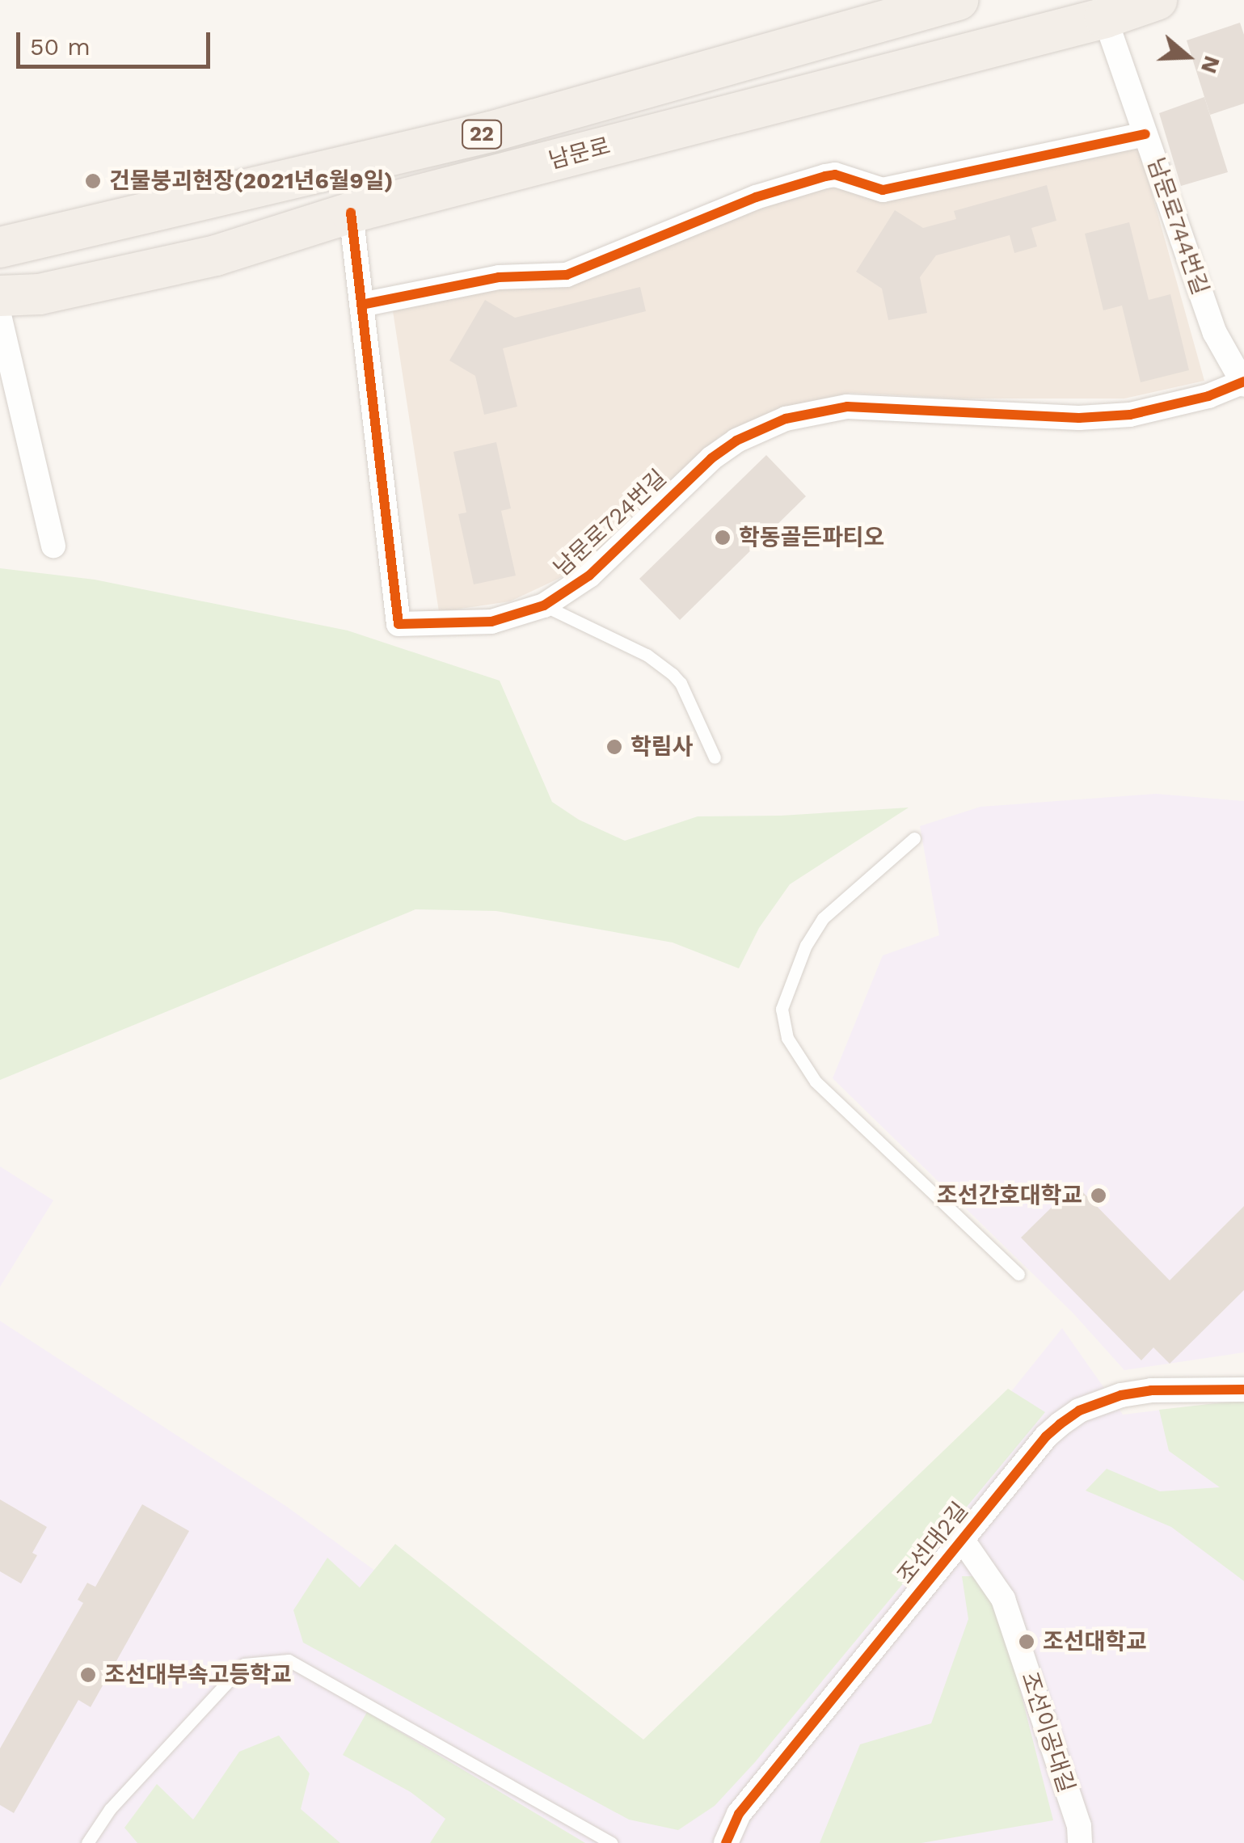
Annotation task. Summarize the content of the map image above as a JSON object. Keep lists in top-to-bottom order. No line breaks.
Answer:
{"streets":{"main road":["22","남문로"],"street":["남문로744번길","남문로724번길","조선대2길","조선이공대길"]},"crossings":[["남문로","남문로744번길"],["남문로","남문로724번길"],["남문로744번길","남문로724번길"],["조선대2길","조선이공대길"]],"places":["건물붕괴현장(2021년6월9일)","학동골든파티오","학림사","조선간호대학교","조선대학교","조선대부속고등학교"],"scale_bar":"50 m","north":"right"}
